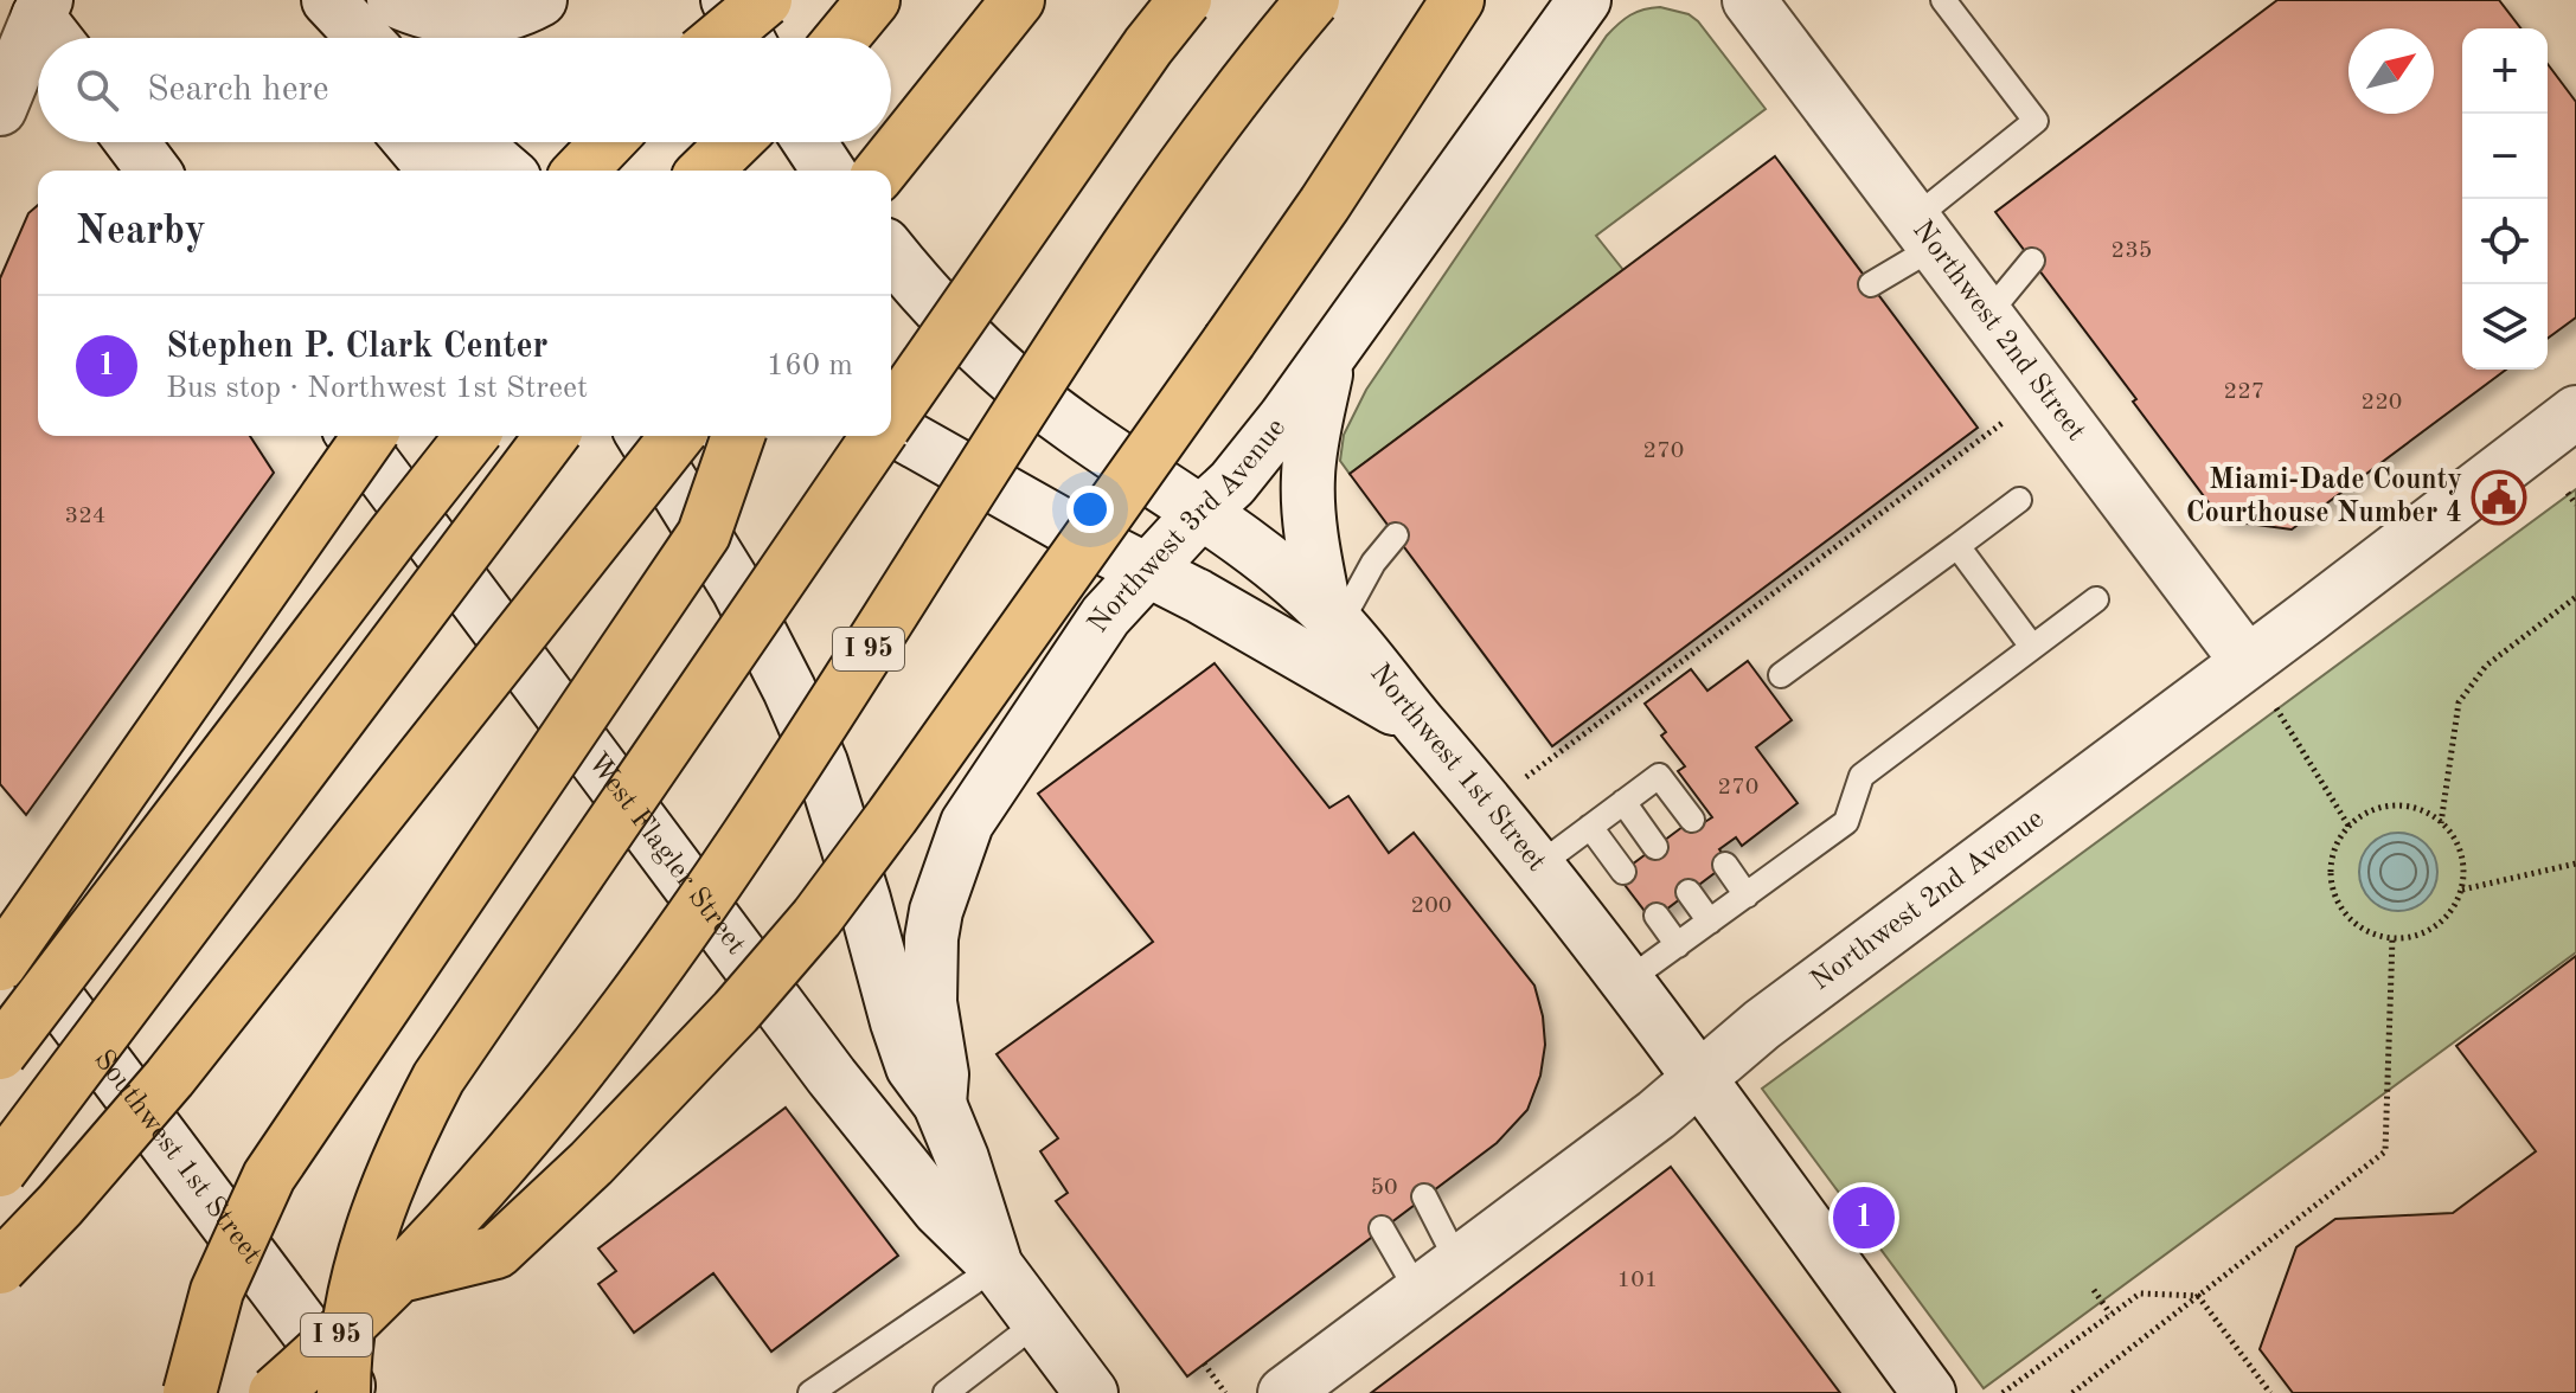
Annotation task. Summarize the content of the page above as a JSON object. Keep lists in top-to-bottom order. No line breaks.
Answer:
{"streets":{"highway":["I 95"],"main road":["Northwest 2nd Street","Northwest 3rd Avenue","Northwest 1st Street","West Flagler Street","Northwest 2nd Avenue","Southwest 1st Street"]},"crossings":[["Northwest 2nd Street","Northwest 2nd Avenue"],["Northwest 3rd Avenue","Northwest 1st Street"],["Northwest 3rd Avenue","West Flagler Street"],["Northwest 1st Street","Northwest 2nd Avenue"]],"places":{"public building":["Miami-Dade County Courthouse Number 4"]},"house_numbers":["235","227","220","270","324","270","200","50","101"],"north":"top right","page":{"map_buttons":["+","−"],"search":"Search here","heading":"Nearby","list":[{"mark":"1","name":"Stephen P. Clark Center","note":"Bus stop · Northwest 1st Street","value":"160 m"}],"pins":"1"}}
